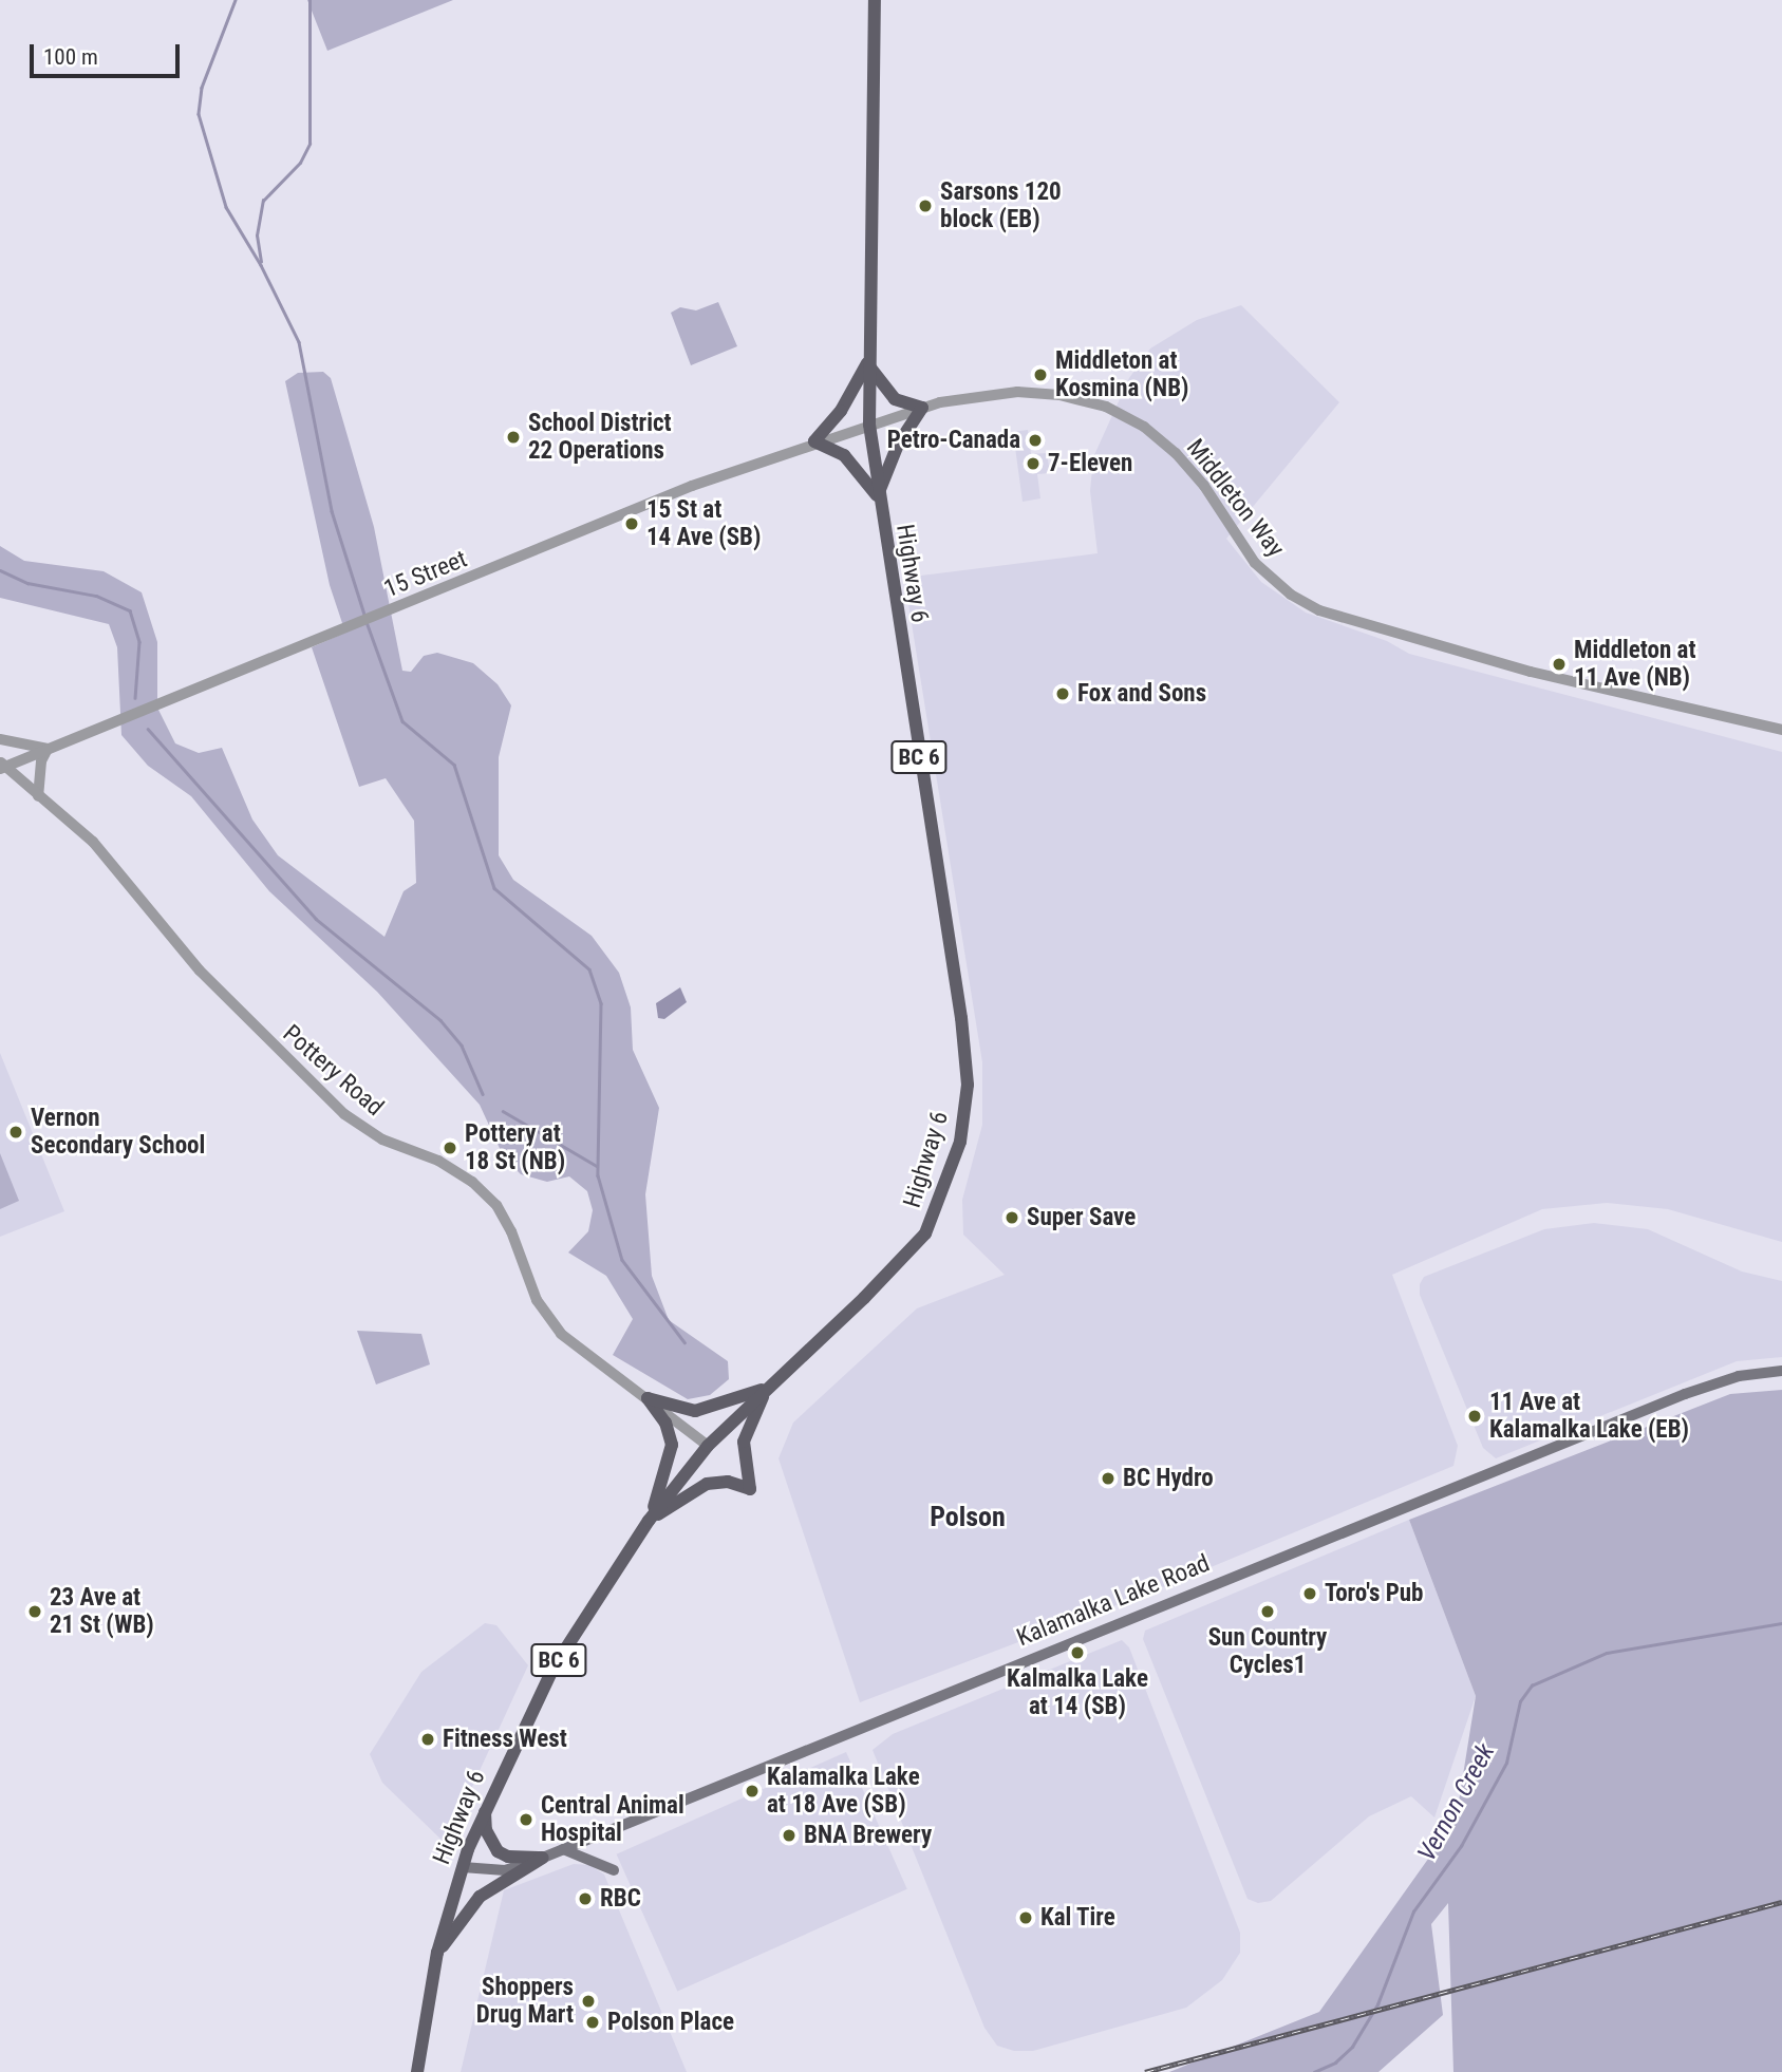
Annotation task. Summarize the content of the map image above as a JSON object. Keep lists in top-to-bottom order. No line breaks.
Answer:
{"streets":{"main road":["Highway 6","BC 6","Kalamalka Lake Road"],"street":["Middleton Way","15 Street","Pottery Road"]},"crossings":[["Middleton Way","Highway 6"],["Middleton Way","15 Street"],["Highway 6","15 Street"],["Highway 6","Pottery Road"],["Highway 6","Kalamalka Lake Road"],["15 Street","Pottery Road"]],"districts":["Polson"],"water":["Vernon Creek"],"places":["Sarsons 120 block (EB)","Middleton at Kosmina (NB)","School District 22 Operations","Petro-Canada","7-Eleven","15 St at 14 Ave (SB)","Middleton at 11 Ave (NB)","Fox and Sons","Vernon Secondary School","Pottery at 18 St (NB)","Super Save","11 Ave at Kalamalka Lake (EB)","BC Hydro","Toro's Pub","23 Ave at 21 St (WB)","Sun Country Cycles1","Kalmalka Lake at 14 (SB)","Fitness West","Kalamalka Lake at 18 Ave (SB)","Central Animal Hospital","BNA Brewery","RBC","Kal Tire","Shoppers Drug Mart","Polson Place"],"scale_bar":"100 m"}
